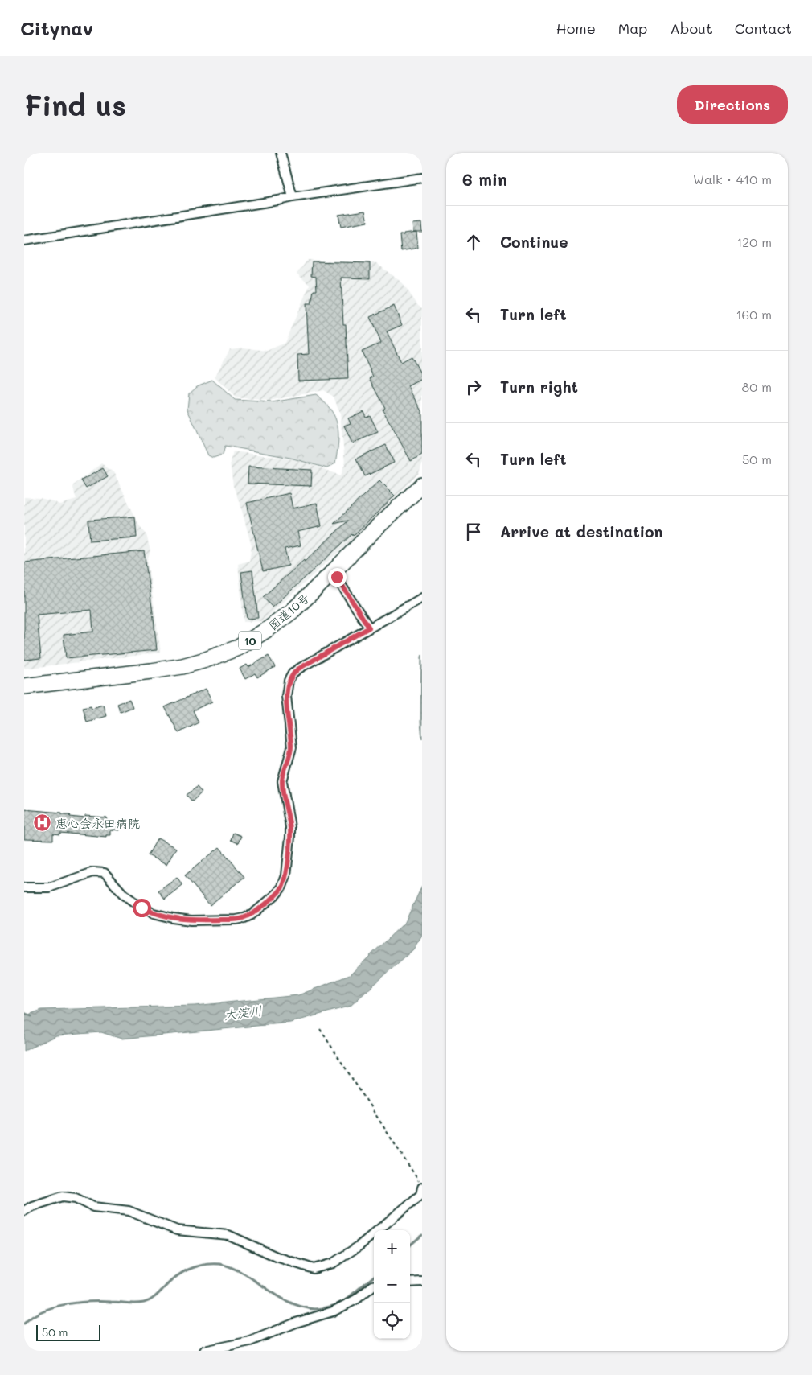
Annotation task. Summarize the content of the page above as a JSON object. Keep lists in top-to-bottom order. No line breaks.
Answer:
{"streets":{"highway":["国道10号","10"]},"water":["大淀川"],"places":{"hospital":["恵心会永田病院"]},"scale_bar":"50 m","page":{"header":"Citynav","nav":["Home","Map","About","Contact"],"buttons":"Directions","title":"Find us","heading":["6 min","Walk · 410 m"],"list":[["Continue","120 m"],["Turn left","160 m"],["Turn right","80 m"],["Turn left","50 m"],"Arrive at destination"],"map_buttons":["+","−"],"scale":"50 m"}}
